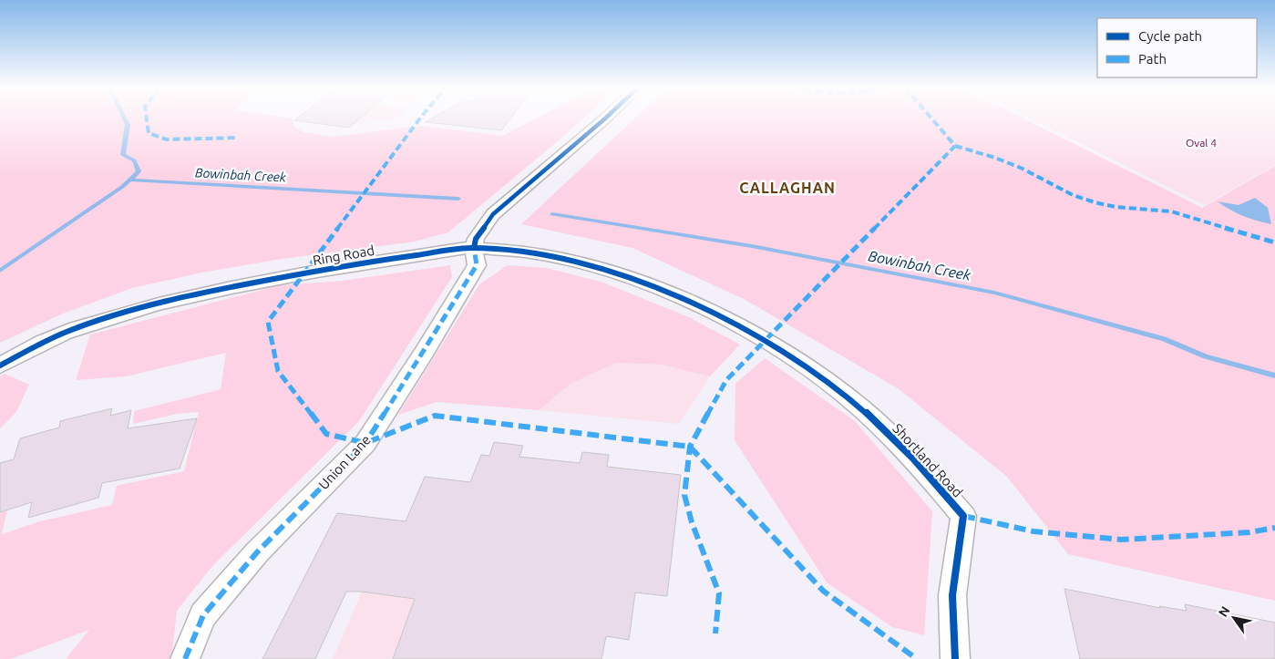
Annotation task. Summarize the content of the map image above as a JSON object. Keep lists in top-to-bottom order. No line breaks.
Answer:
{"streets":{"street":["Ring Road","Shortland Road","Union Lane"]},"crossings":[["Ring Road","Shortland Road"],["Ring Road","Union Lane"],["Shortland Road","Union Lane"]],"districts":["CALLAGHAN"],"water":["Bowinbah Creek"],"parks":["Oval 4"],"legend":["Cycle path","Path"],"north":"top left"}
